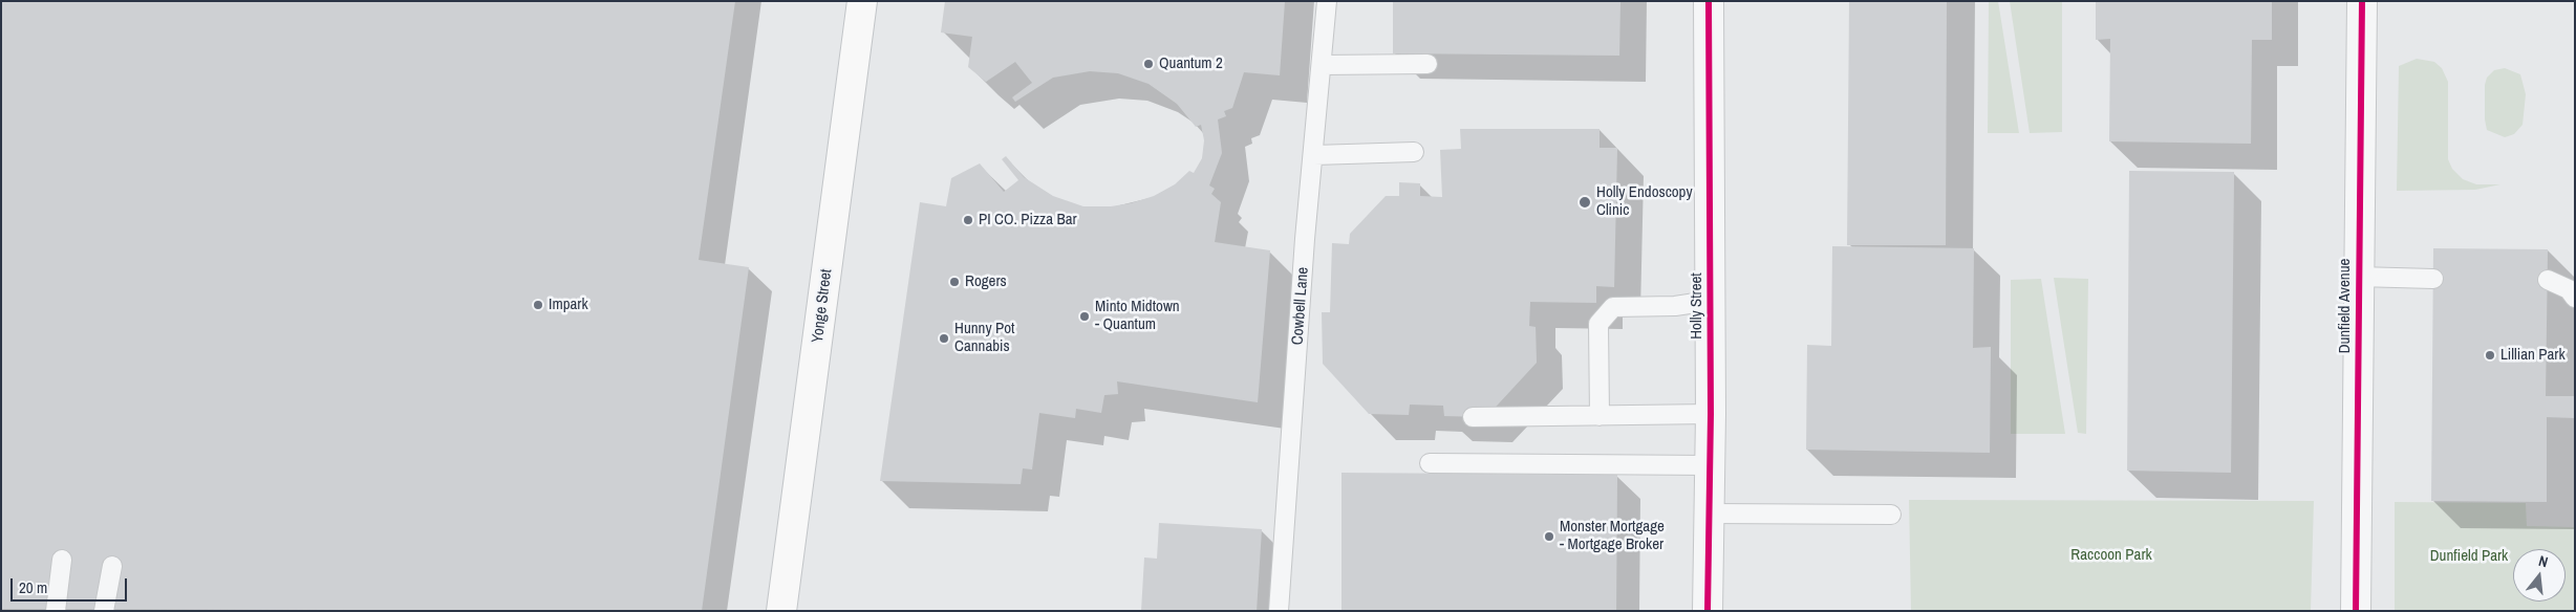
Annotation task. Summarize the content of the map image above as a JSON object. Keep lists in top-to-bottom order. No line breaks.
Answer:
{"streets":{"main road":["Yonge Street"],"street":["Holly Street","Dunfield Avenue"],"lane":["Cowbell Lane"]},"parks":["Raccoon Park","Dunfield Park"],"places":["Quantum 2","Holly Endoscopy Clinic","PI CO. Pizza Bar","Rogers","Impark","Minto Midtown - Quantum","Hunny Pot Cannabis","Lillian Park","Monster Mortgage - Mortgage Broker"],"scale_bar":"20 m","north":"top"}
